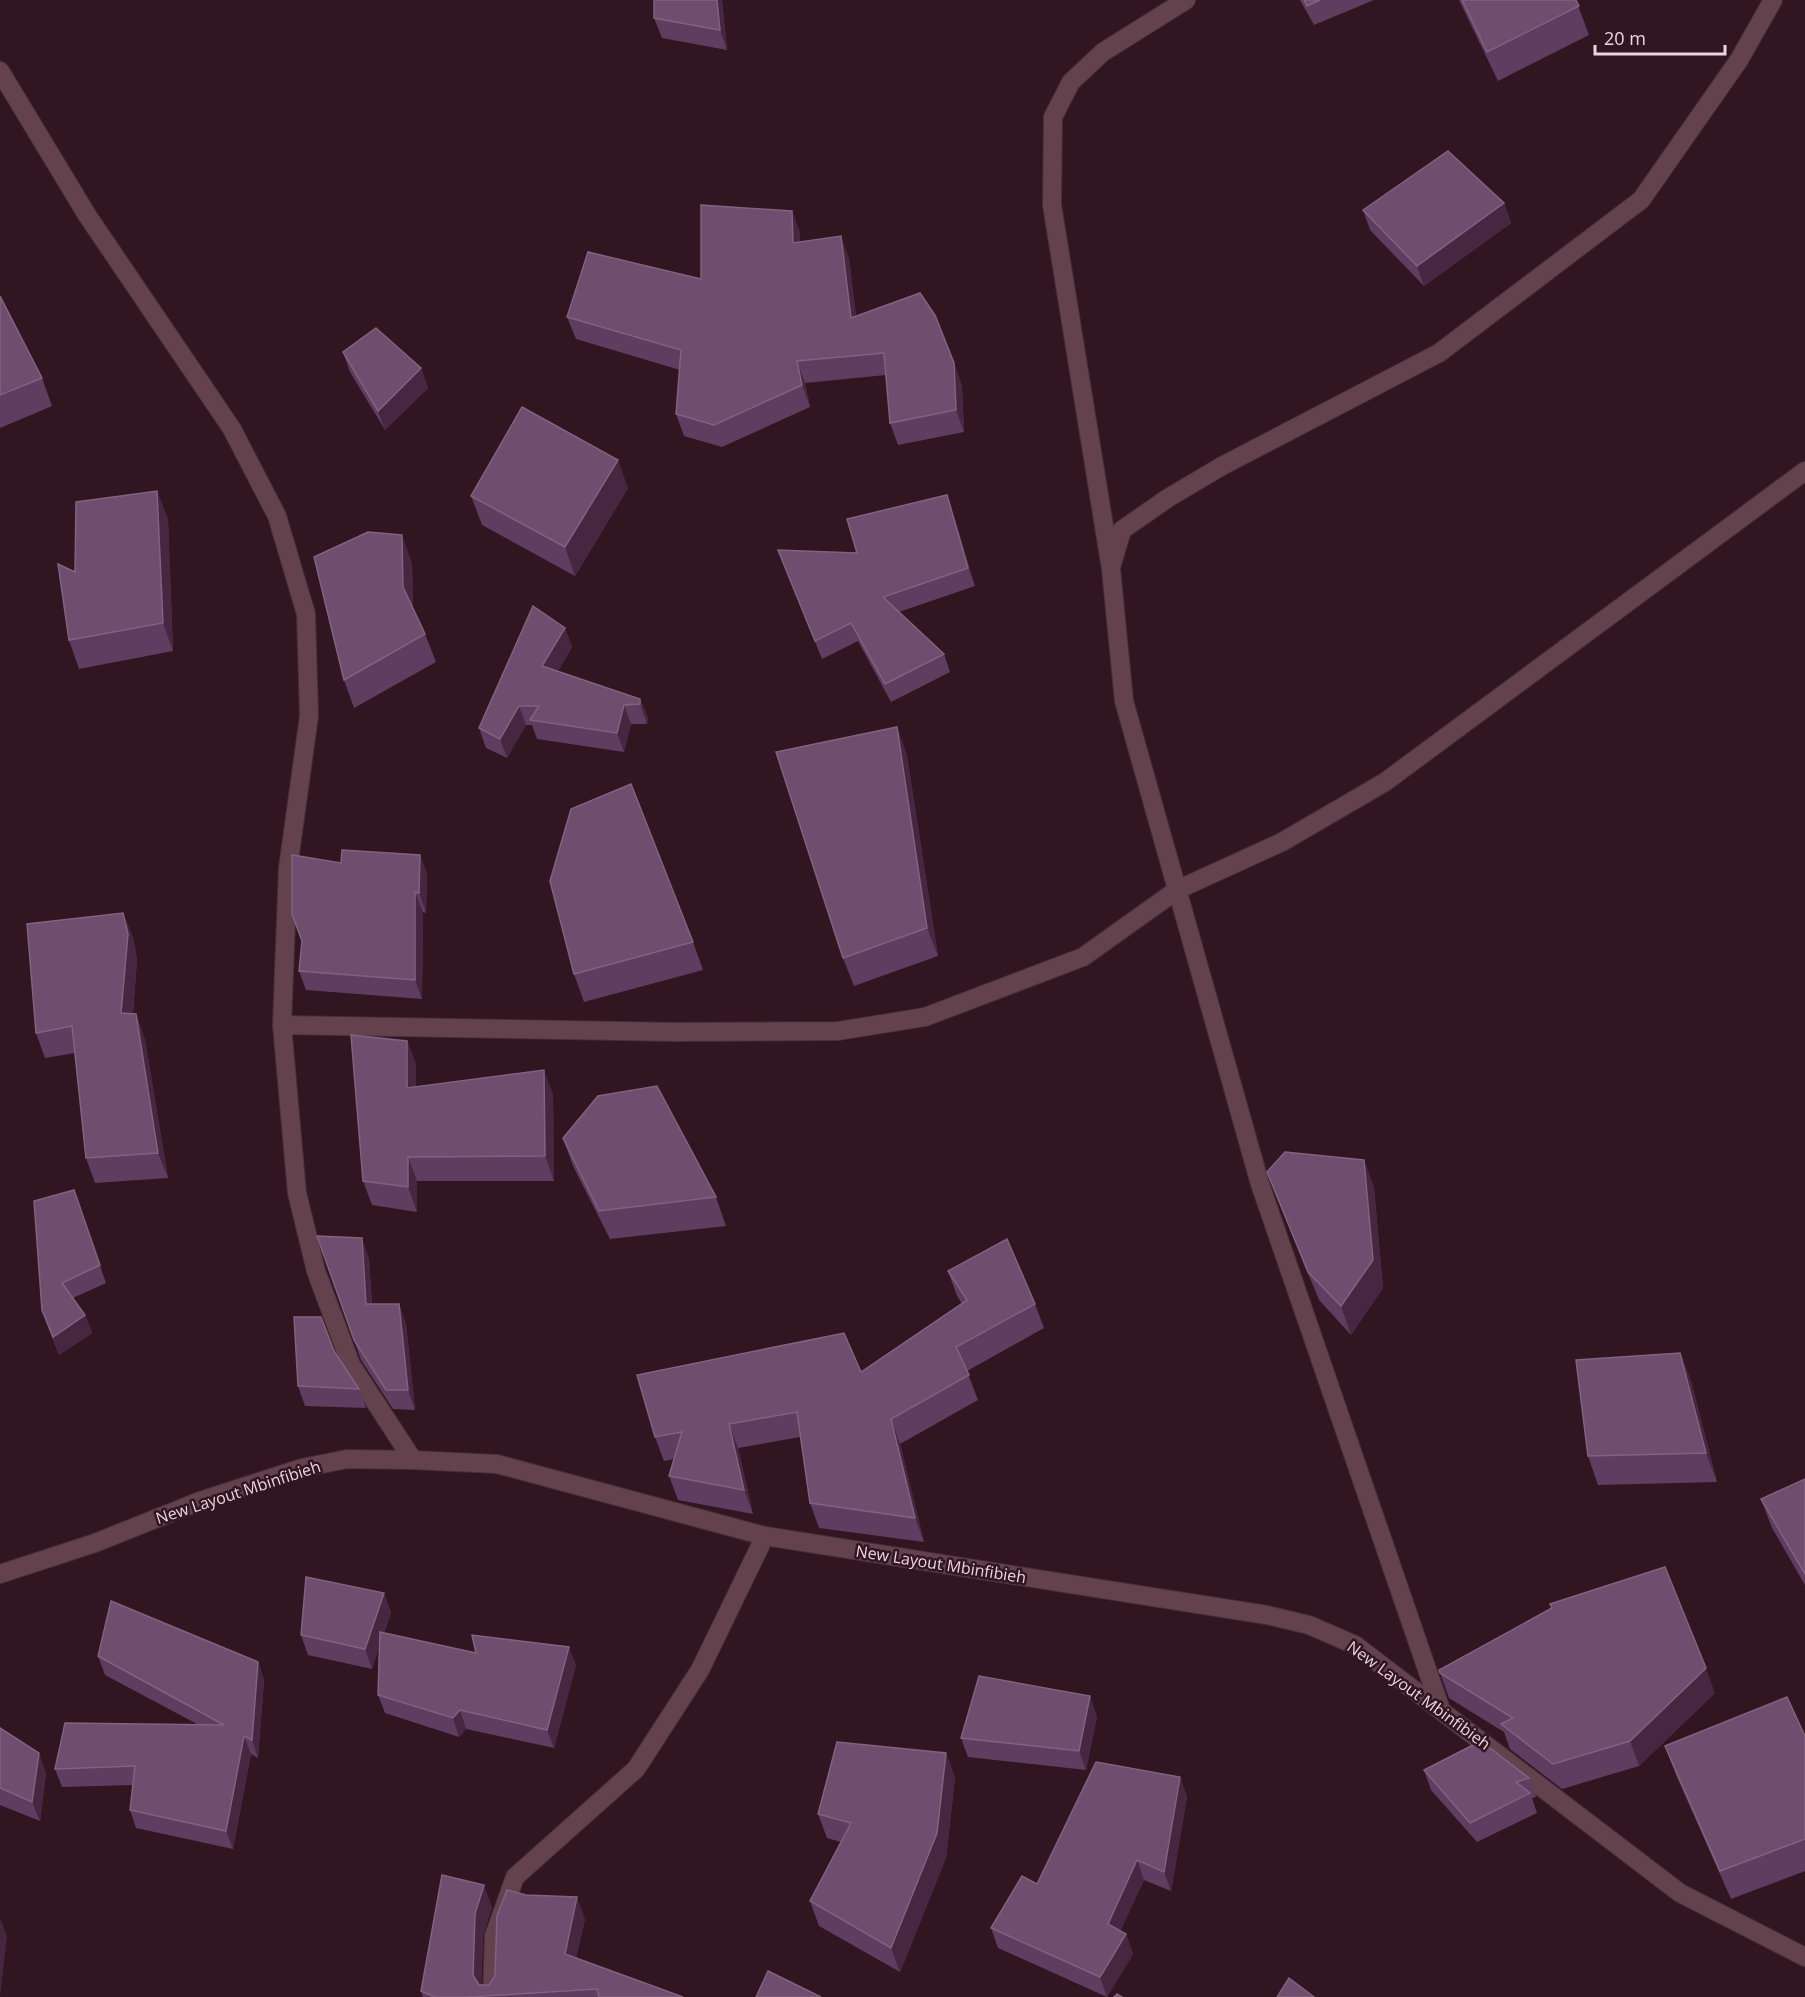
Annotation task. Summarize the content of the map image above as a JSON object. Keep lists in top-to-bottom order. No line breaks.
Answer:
{"streets":{"street":["New Layout Mbinfibieh"]},"scale_bar":"20 m"}
